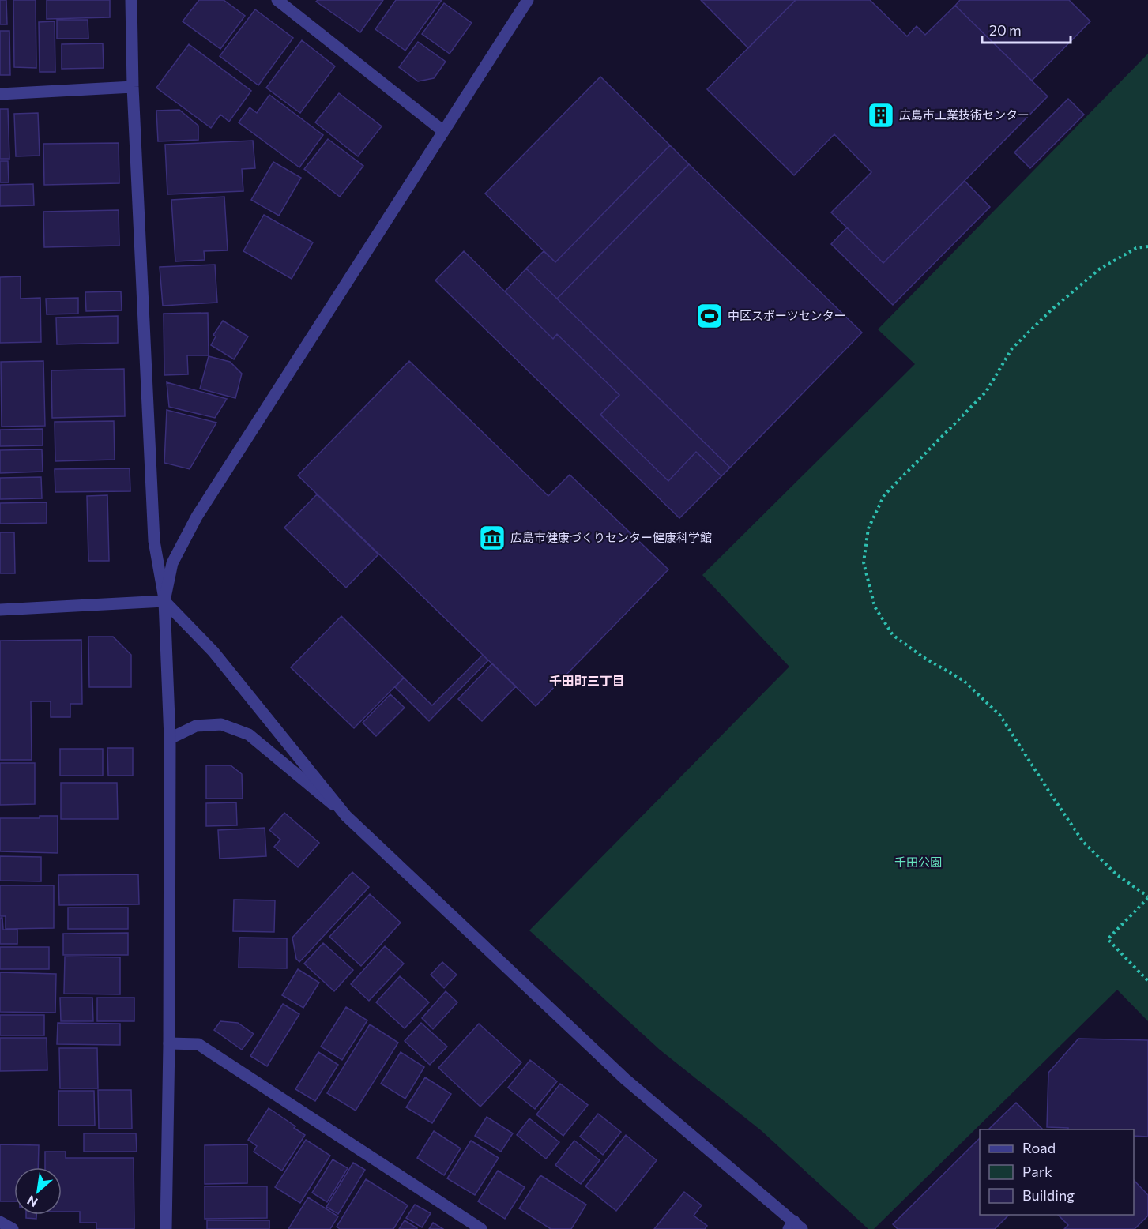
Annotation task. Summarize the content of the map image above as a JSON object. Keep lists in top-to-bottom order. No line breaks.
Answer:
{"districts":["千田町三丁目"],"parks":["千田公園"],"places":{"building":["広島市工業技術センター"],"sports":["中区スポーツセンター"],"museum":["広島市健康づくりセンター健康科学館"]},"legend":["Road","Park","Building"],"scale_bar":"20 m","north":"bottom left"}
